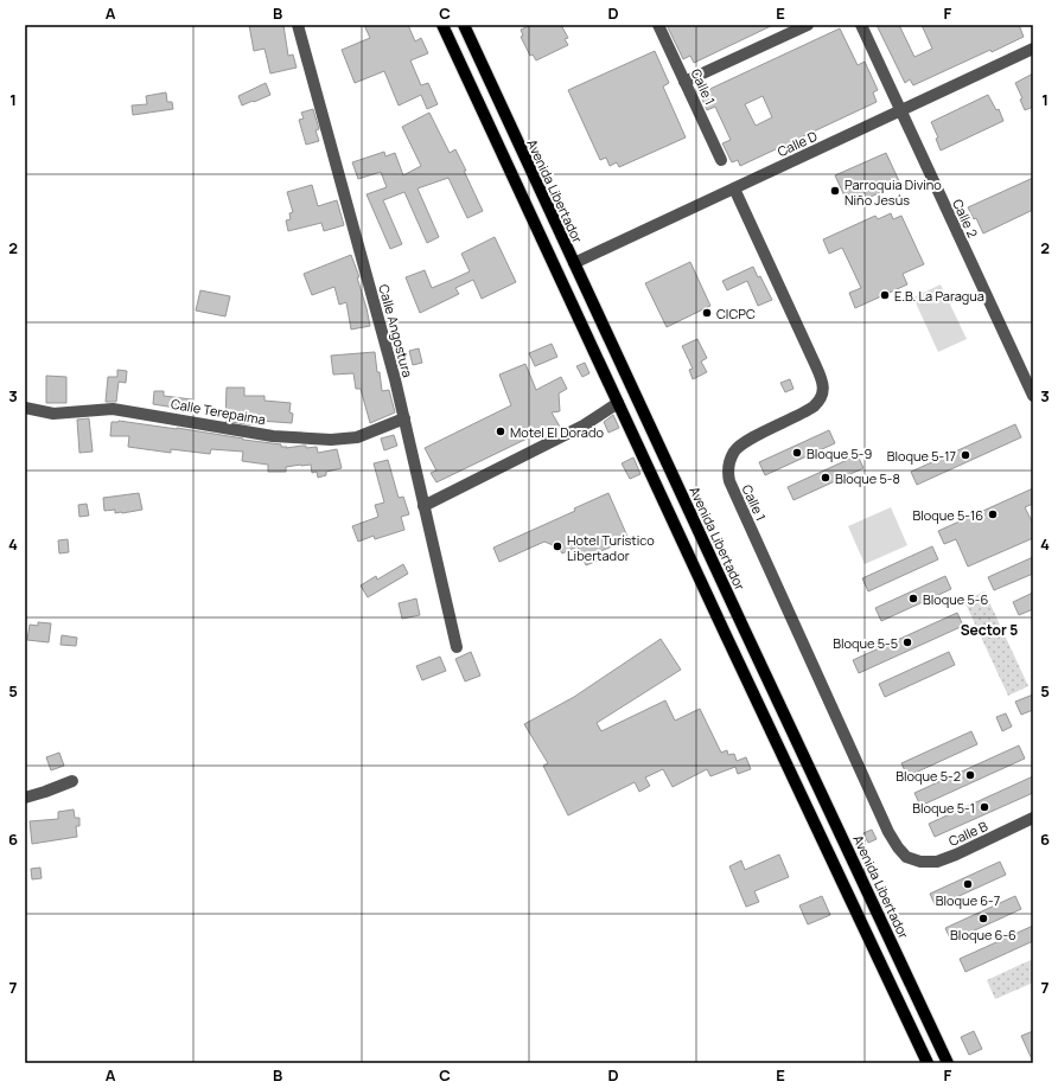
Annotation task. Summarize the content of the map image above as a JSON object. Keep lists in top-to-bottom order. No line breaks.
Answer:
{"streets":{"main road":["Avenida Libertador"],"street":["Calle 1","Calle D","Calle 2","Calle Angostura","Calle Terepaima","Calle B"]},"crossings":[["Calle 1","Calle D"],["Calle 1","Calle B"],["Calle D","Avenida Libertador"],["Calle D","Calle 2"],["Calle Angostura","Calle Terepaima"]],"districts":["Sector 5"],"places":["Parroquia Divino Niño Jesús","E.B. La Paragua","CICPC","Motel El Dorado","Bloque 5-9","Bloque 5-17","Bloque 5-8","Bloque 5-16","Hotel Turístico Libertador","Bloque 5-6","Bloque 5-5","Bloque 5-2","Bloque 5-1","Bloque 6-7","Bloque 6-6"],"grid":{"columns":["A","B","C","D","E","F"],"rows":["1","2","3","4","5","6","7"]}}
